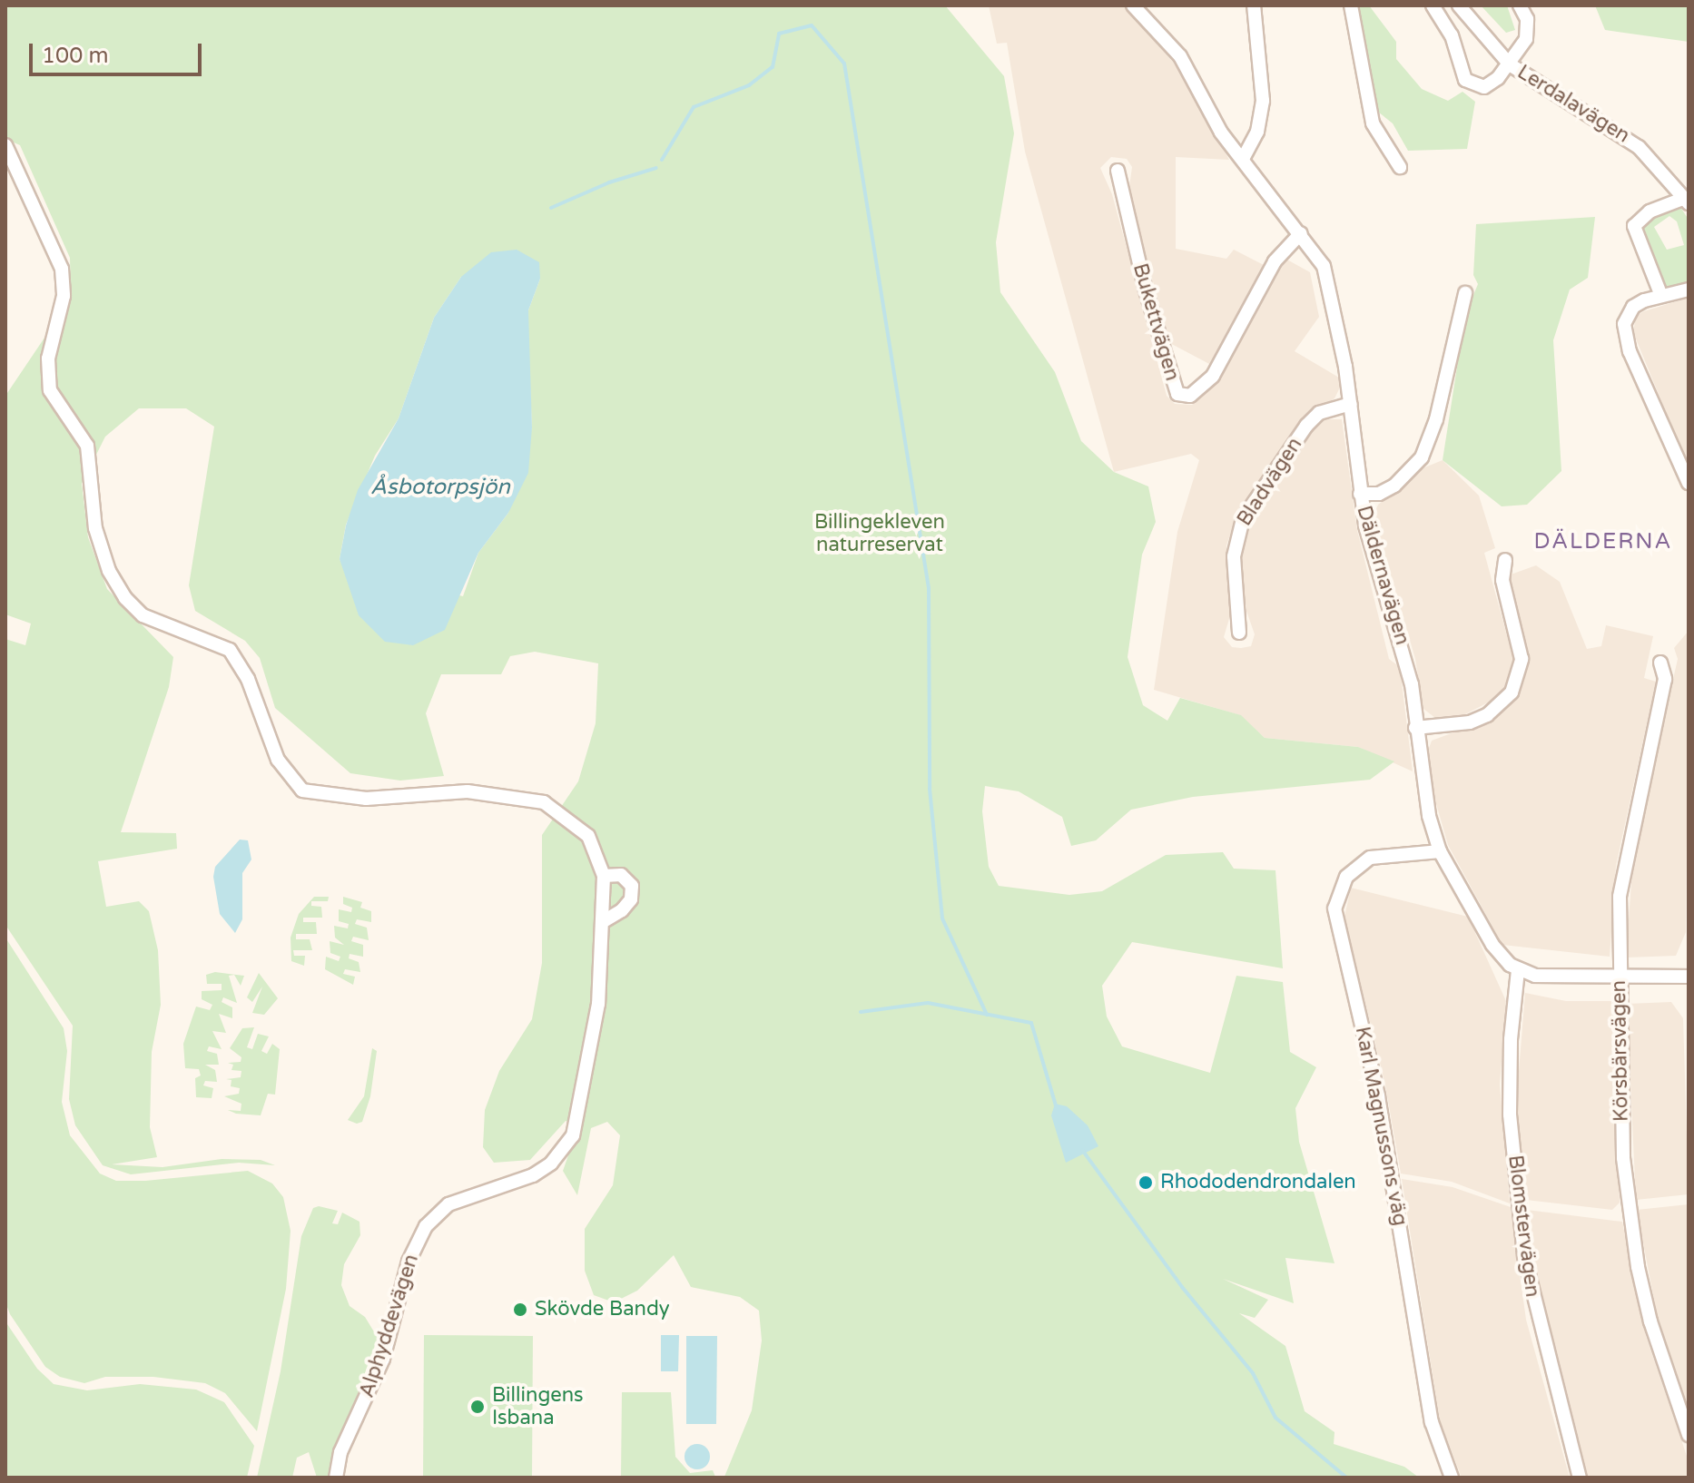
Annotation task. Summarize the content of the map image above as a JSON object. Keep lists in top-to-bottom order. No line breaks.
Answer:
{"streets":{"street":["Lerdalavägen","Bukettvägen","Bladvägen","Däldernavägen","Körsbärsvägen","Karl Magnussons väg","Blomstervägen","Alphyddevägen"]},"crossings":[["Bukettvägen","Däldernavägen"],["Bladvägen","Däldernavägen"],["Däldernavägen","Karl Magnussons väg"],["Däldernavägen","Blomstervägen"]],"districts":["DÄLDERNA"],"water":["Åsbotorpsjön"],"parks":["Billingekleven naturreservat"],"places":["Rhododendrondalen","Skövde Bandy","Billingens Isbana"],"scale_bar":"100 m"}
